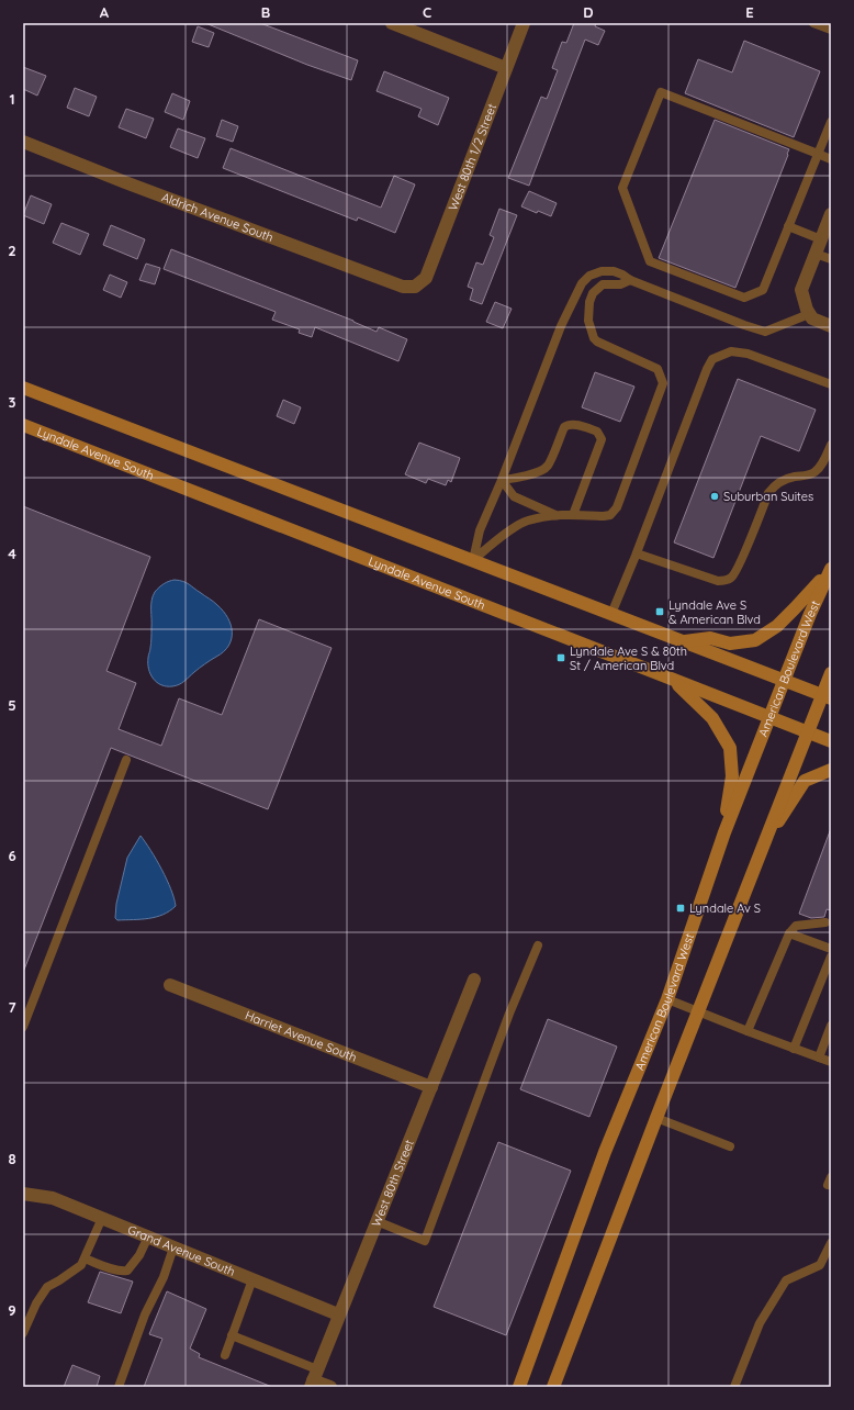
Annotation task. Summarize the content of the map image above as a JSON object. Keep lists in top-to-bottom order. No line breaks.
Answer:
{"streets":{"main road":["Lyndale Avenue South","American Boulevard West"],"street":["West 80th 1/2 Street","Aldrich Avenue South","Harriet Avenue South","West 80th Street","Grand Avenue South"]},"crossings":[["West 80th 1/2 Street","Aldrich Avenue South"],["Lyndale Avenue South","American Boulevard West"],["Harriet Avenue South","West 80th Street"],["West 80th Street","Grand Avenue South"]],"places":{"other":["Suburban Suites"],"transit":["Lyndale Ave S & American Blvd","Lyndale Ave S & 80th St / American Blvd","Lyndale Av S"]},"grid":{"columns":["A","B","C","D","E"],"rows":["1","2","3","4","5","6","7","8","9"]}}
